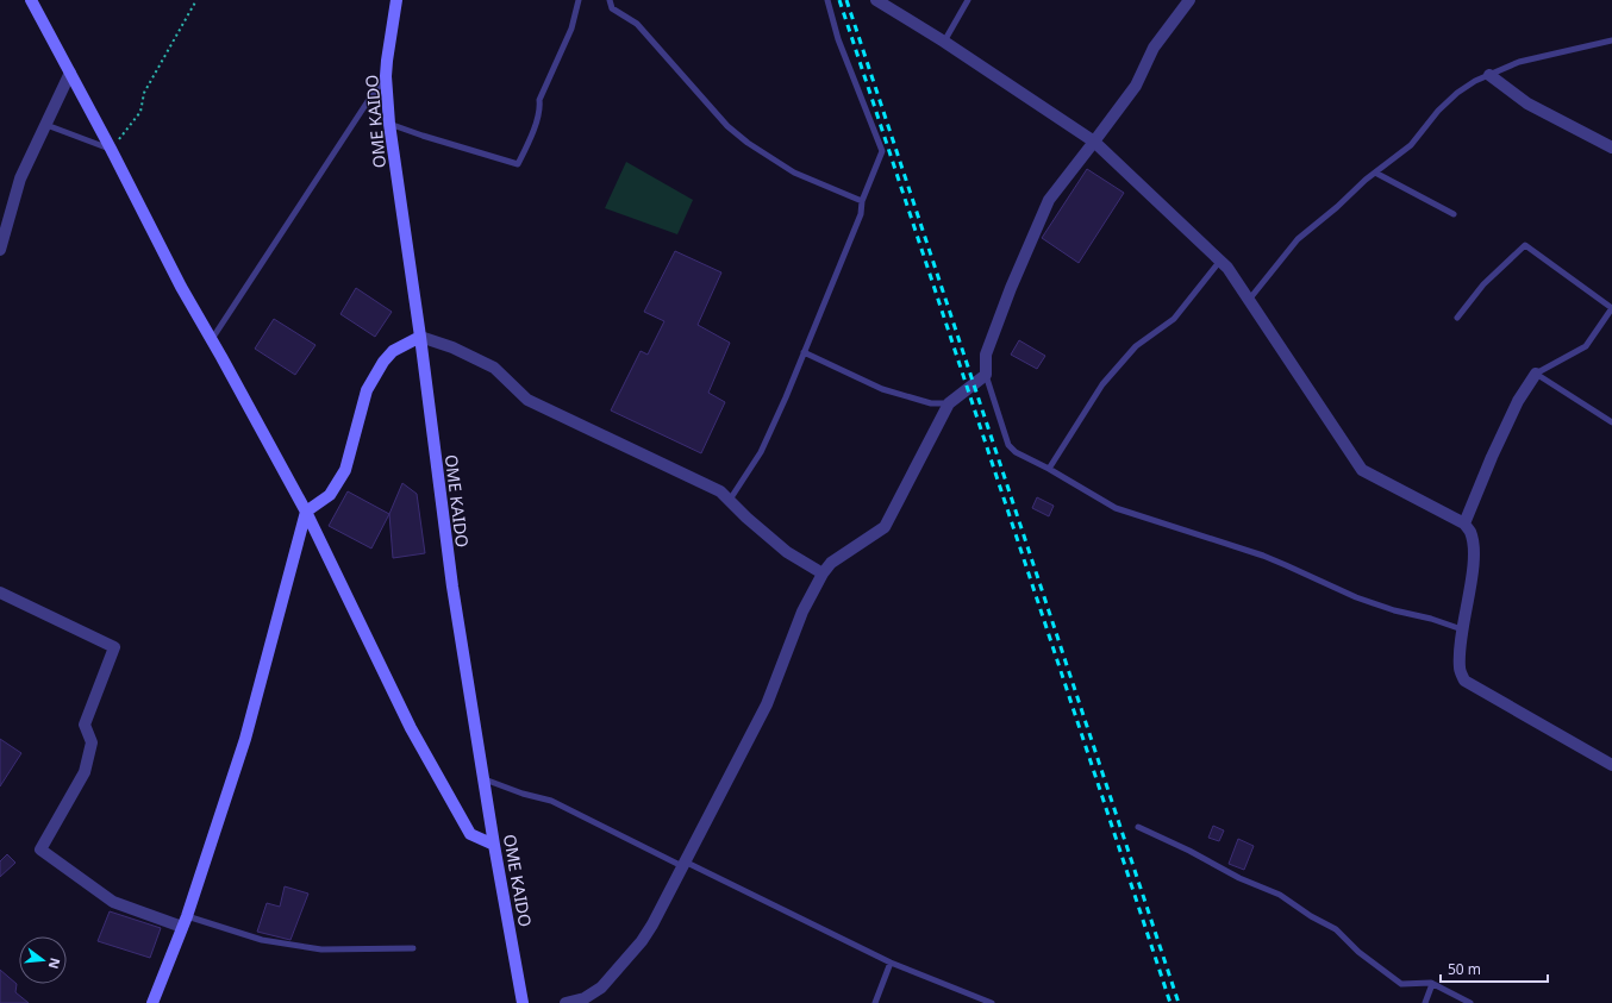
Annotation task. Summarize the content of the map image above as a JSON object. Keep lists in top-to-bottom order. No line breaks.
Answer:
{"streets":{"street":["OME KAIDO"]},"scale_bar":"50 m","north":"right"}
